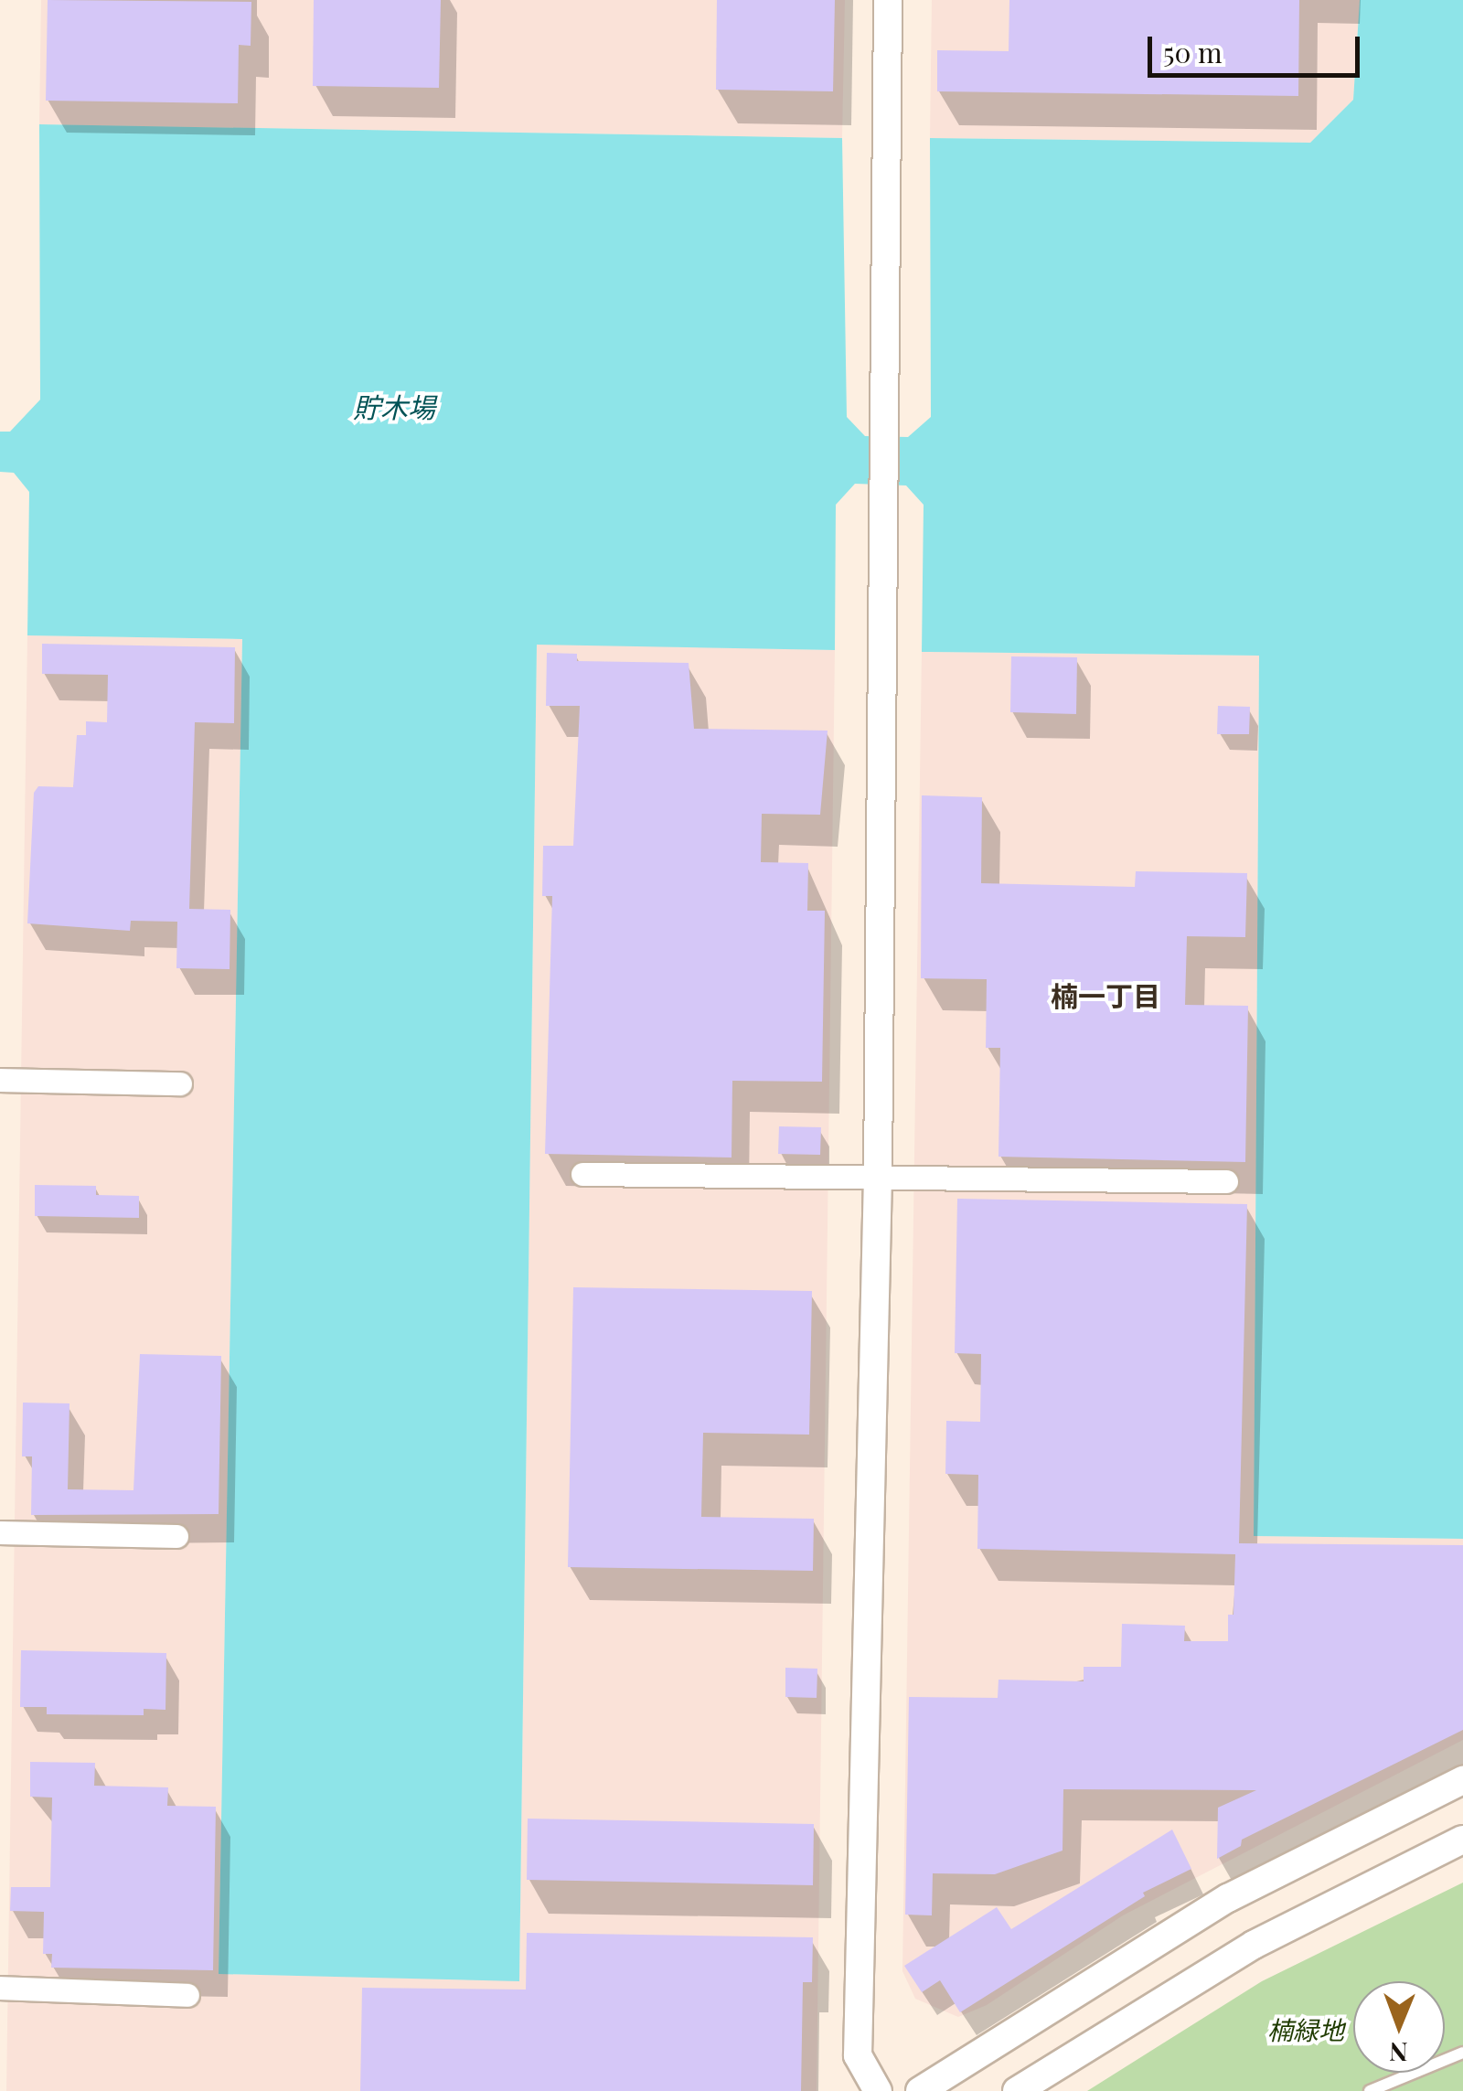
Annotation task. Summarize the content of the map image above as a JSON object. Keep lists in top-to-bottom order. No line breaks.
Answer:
{"districts":["楠一丁目"],"water":["貯木場"],"parks":["楠緑地"],"scale_bar":"50 m","north":"bottom"}
